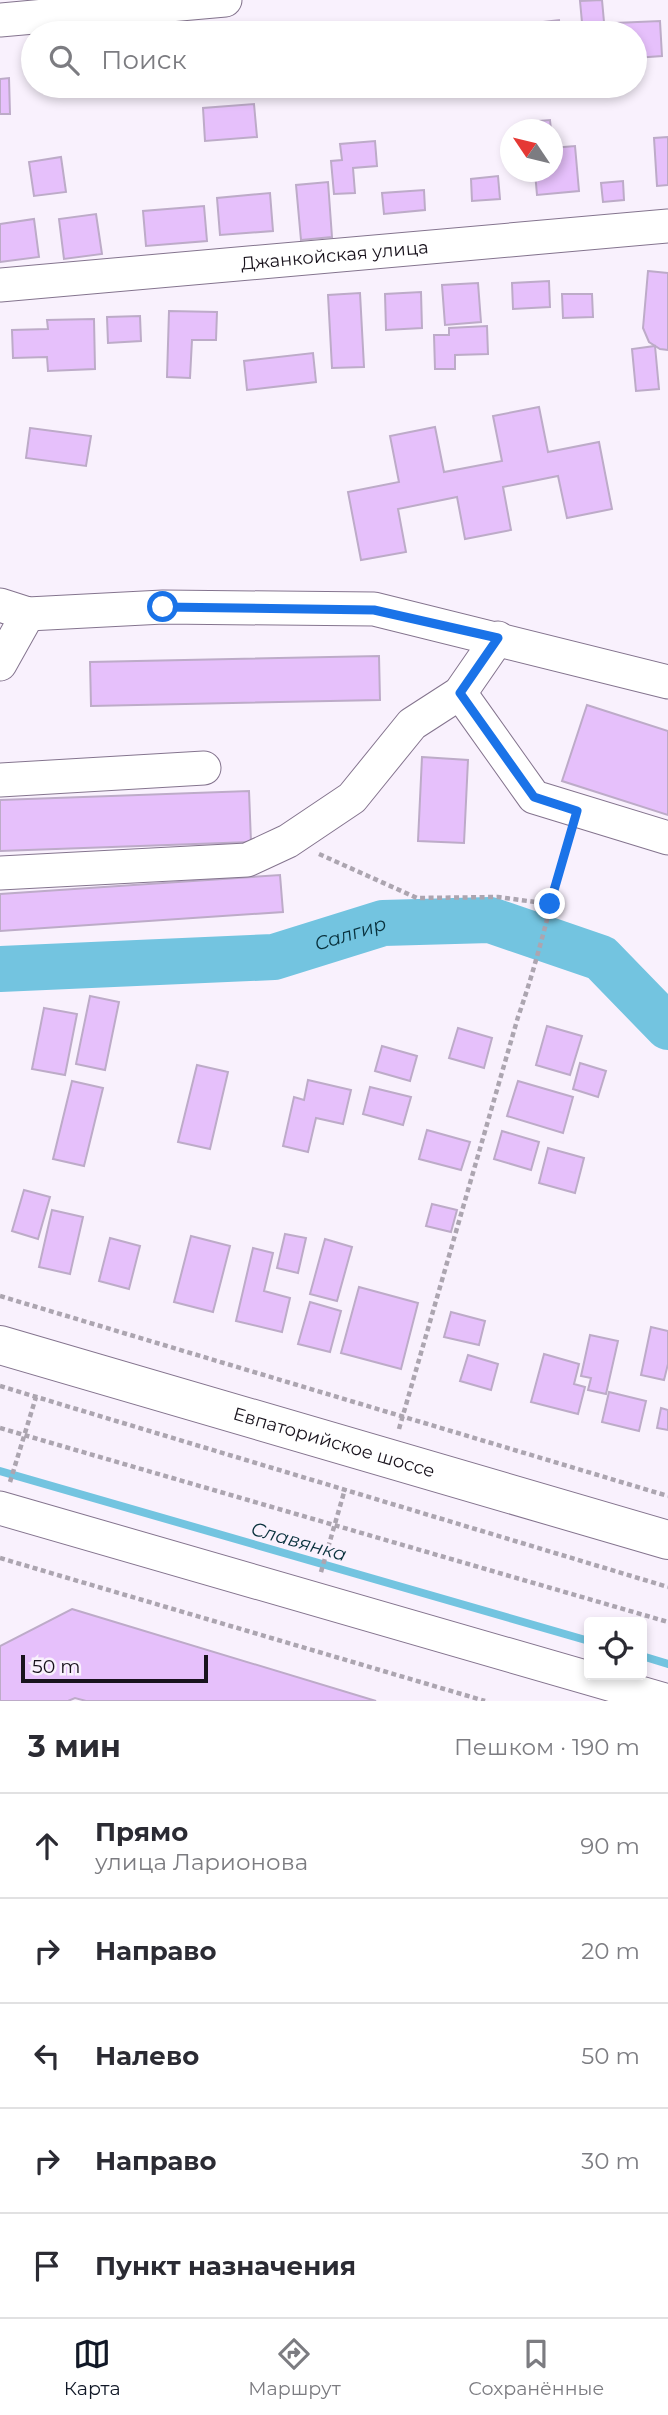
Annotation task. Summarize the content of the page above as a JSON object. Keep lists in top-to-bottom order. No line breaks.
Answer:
{"streets":{"main road":["Евпаторийское шоссе"],"street":["Джанкойская улица"]},"water":["Салгир","Славянка"],"scale_bar":"50 m","north":"top left","page":{"search":"Поиск","scale":"50 m","heading":["3 мин","Пешком · 190 m"],"list":[["Прямо","улица Ларионова","90 m"],["Направо","20 m"],["Налево","50 m"],["Направо","30 m"],"Пункт назначения"],"nav":["Карта","Маршрут","Сохранённые"]}}
